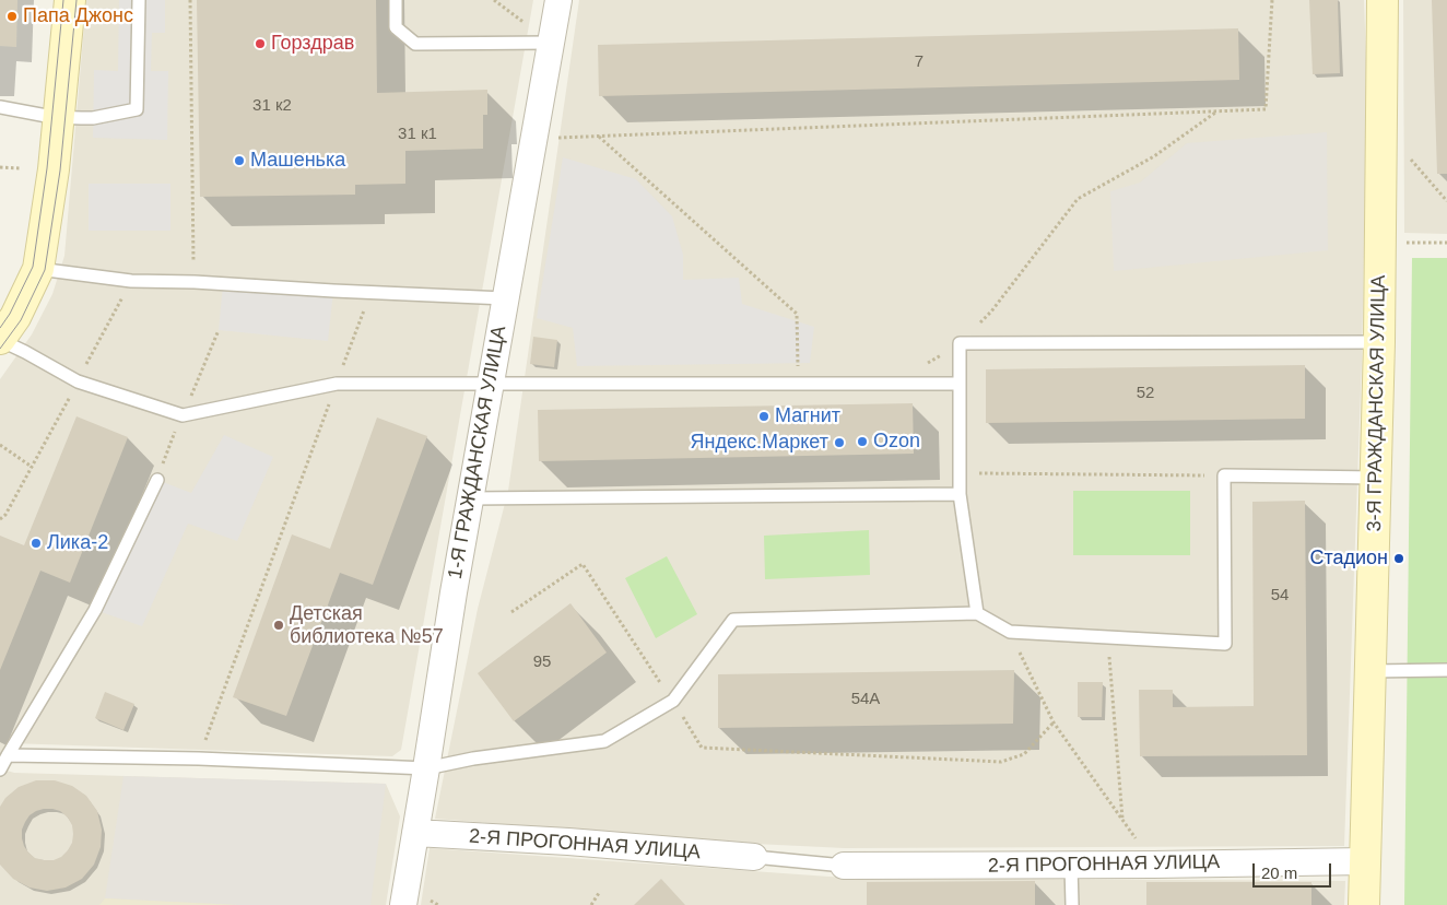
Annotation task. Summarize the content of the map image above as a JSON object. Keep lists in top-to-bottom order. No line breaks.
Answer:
{"streets":{"street":["3-Я ГРАЖДАНСКАЯ УЛИЦА","1-Я ГРАЖДАНСКАЯ УЛИЦА","2-Я ПРОГОННАЯ УЛИЦА"]},"crossings":[["3-Я ГРАЖДАНСКАЯ УЛИЦА","2-Я ПРОГОННАЯ УЛИЦА"],["1-Я ГРАЖДАНСКАЯ УЛИЦА","2-Я ПРОГОННАЯ УЛИЦА"]],"places":["Папа Джонс","Горздрав","Машенька","Магнит","Ozon","Яндекс.Маркет","Лика-2","Стадион","Детская библиотека №57"],"house_numbers":["7","31 к2","31 к1","52","54","95","54А"],"scale_bar":"20 m"}
